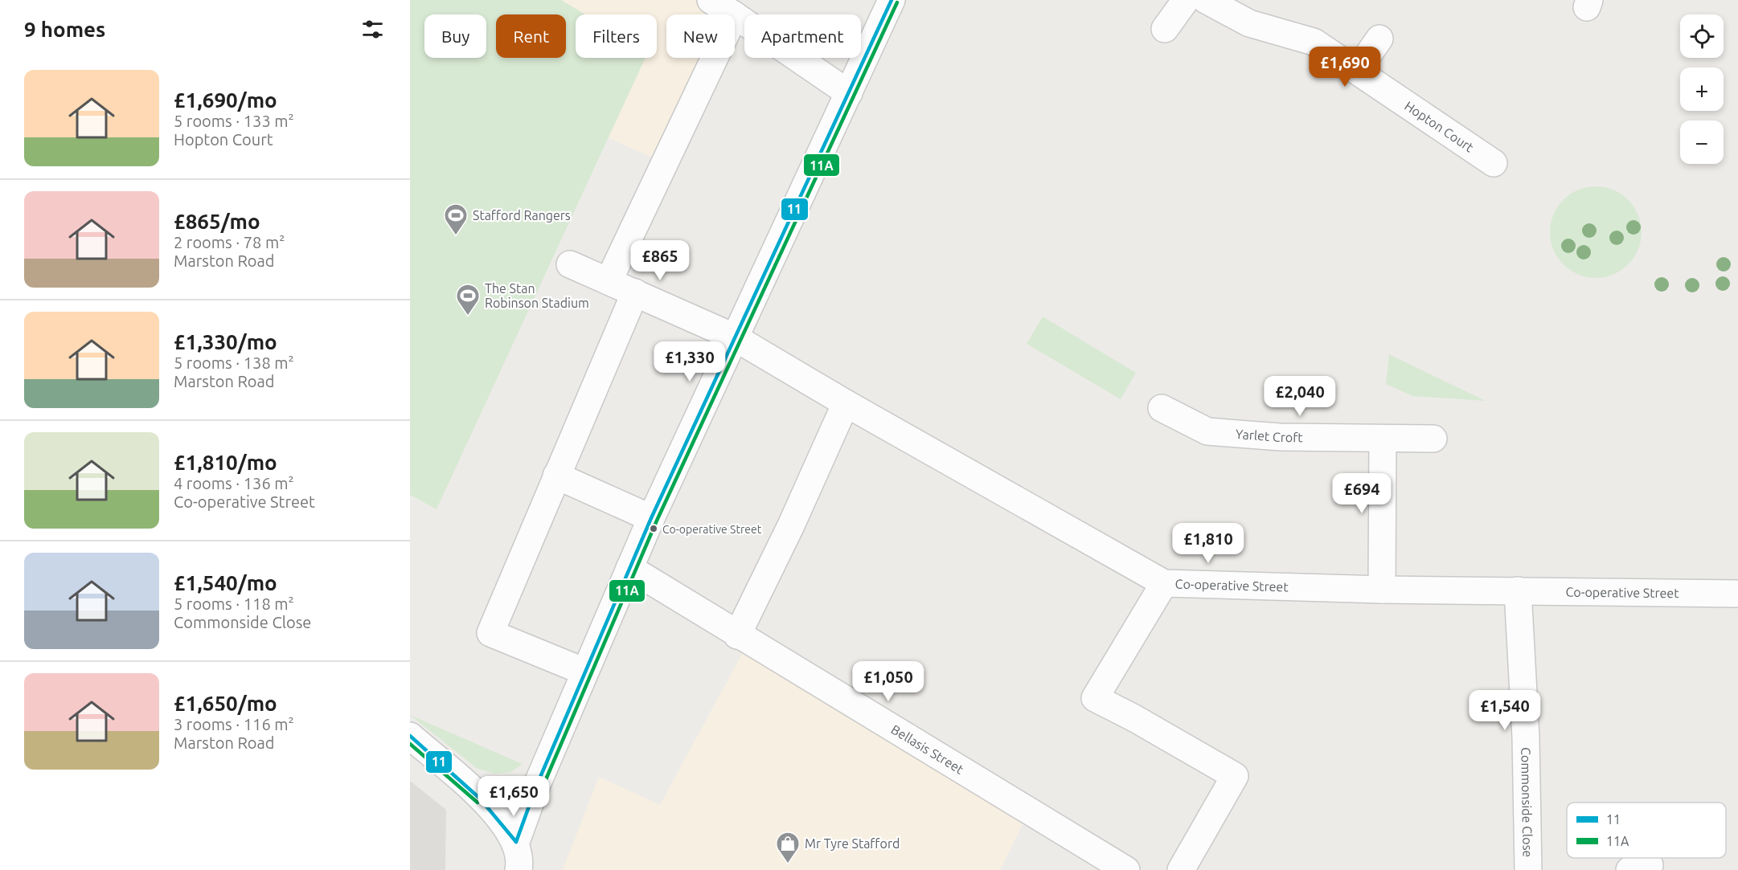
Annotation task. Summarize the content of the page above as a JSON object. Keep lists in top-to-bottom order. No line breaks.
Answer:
{"streets":{"street":["Hopton Court","Yarlet Croft","Co-operative Street","Bellasis Street","Commonside Close"]},"crossings":[["Co-operative Street","Commonside Close"]],"places":{"sports":["Stafford Rangers","The Stan Robinson Stadium"],"other":["Co-operative Street"],"shop":["Mr Tyre Stafford"]},"lines":["transit line 11","transit line 11A"],"legend":["11","11A"],"page":{"heading":"9 homes","map_buttons":["+","−"],"chip":["Buy","Rent","Filters","New","Apartment"],"price":["£1,690","£865","£1,330","£2,040","£694","£1,810","£1,050","£1,540","£1,650"],"list":[{"name":"£1,690/mo","note":"5 rooms · 133 m² · Hopton Court"},{"name":"£865/mo","note":"2 rooms · 78 m² · Marston Road"},{"name":"£1,330/mo","note":"5 rooms · 138 m² · Marston Road"},{"name":"£1,810/mo","note":"4 rooms · 136 m² · Co-operative Street"},{"name":"£1,540/mo","note":"5 rooms · 118 m² · Commonside Close"},{"name":"£1,650/mo","note":"3 rooms · 116 m² · Marston Road"}]}}
